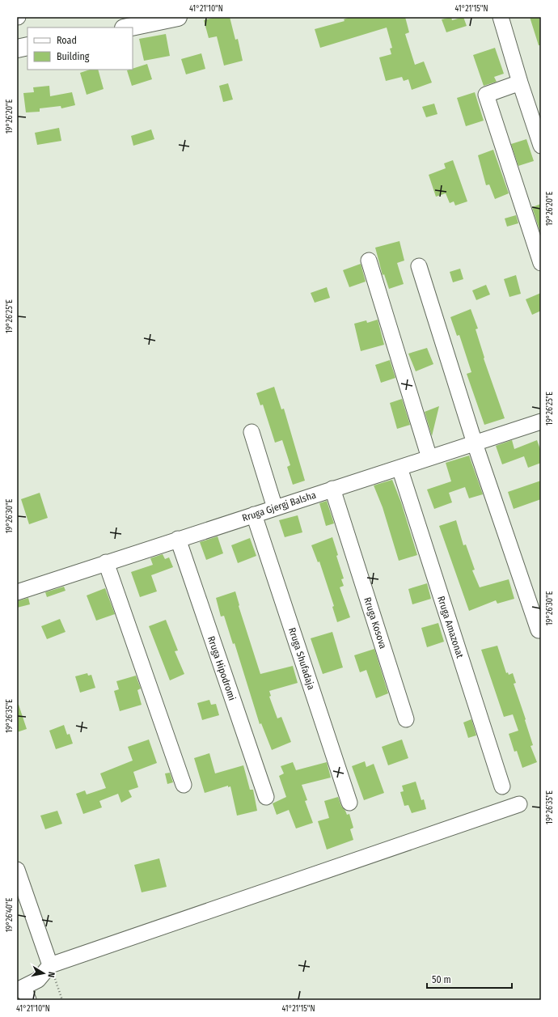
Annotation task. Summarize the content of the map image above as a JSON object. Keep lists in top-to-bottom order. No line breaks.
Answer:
{"streets":{"street":["Rruga Gjergj Balsha","Rruga Kosova","Rruga Amazonat","Rruga Shufadaja","Rruga Hipodromi"]},"crossings":[["Rruga Gjergj Balsha","Rruga Kosova"],["Rruga Gjergj Balsha","Rruga Amazonat"],["Rruga Gjergj Balsha","Rruga Shufadaja"],["Rruga Gjergj Balsha","Rruga Hipodromi"]],"legend":["Road","Building"],"scale_bar":"50 m","north":"right","coordinates":["41°21'10\"N","41°21'15\"N","19°26'20\"E","19°26'25\"E","19°26'30\"E","19°26'35\"E","19°26'40\"E"]}
